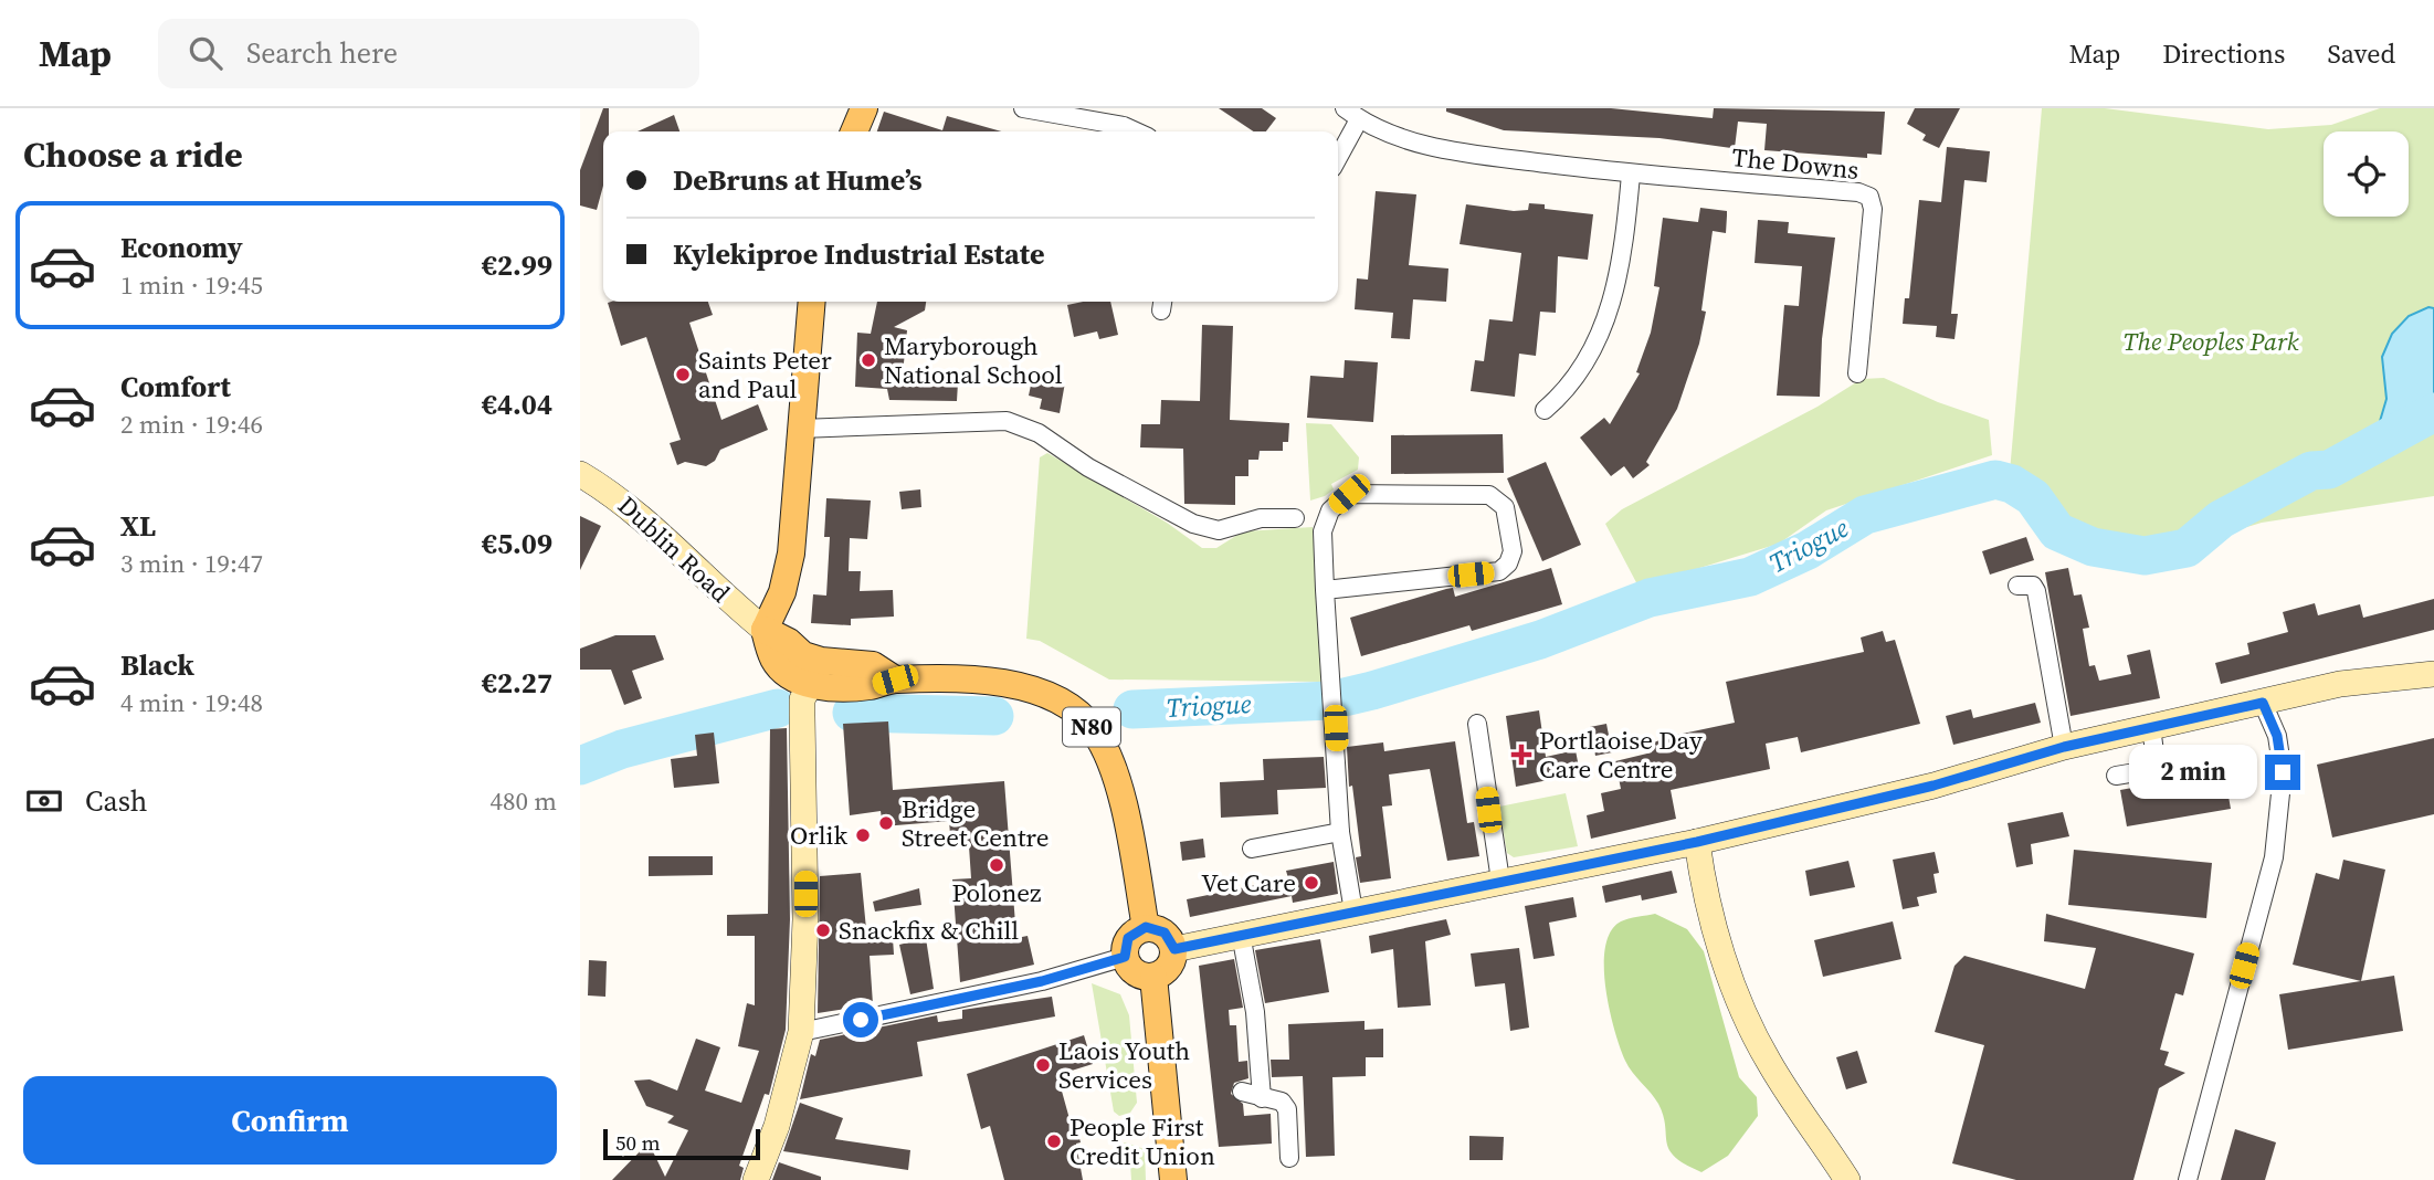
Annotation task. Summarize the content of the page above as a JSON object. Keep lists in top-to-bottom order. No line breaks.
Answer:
{"streets":{"main road":["Dublin Road","N80"],"street":["The Downs"]},"crossings":[["Dublin Road","N80"]],"water":["Triogue"],"parks":["The Peoples Park"],"places":{"other":["Maryborough National School","Saints Peter and Paul","Bridge Street Centre","Orlik","Polonez","Vet Care","Snackfix & Chill","Laois Youth Services","People First Credit Union"],"health":["Portlaoise Day Care Centre"]},"scale_bar":"50 m","page":{"header":"Map","search":"Search here","nav":["Map","Directions","Saved"],"heading":"Choose a ride","banner":["DeBruns at Hume’s","Kylekiproe Industrial Estate"],"list":[{"name":"Economy","note":"1 min · 19:45","value":"€2.99"},{"name":"Comfort","note":"2 min · 19:46","value":"€4.04"},{"name":"XL","note":"3 min · 19:47","value":"€5.09"},{"name":"Black","note":"4 min · 19:48","value":"€2.27"}],"bubble":"2 min","pay":["Cash","480 m"],"buttons":"Confirm","scale":"50 m"}}
